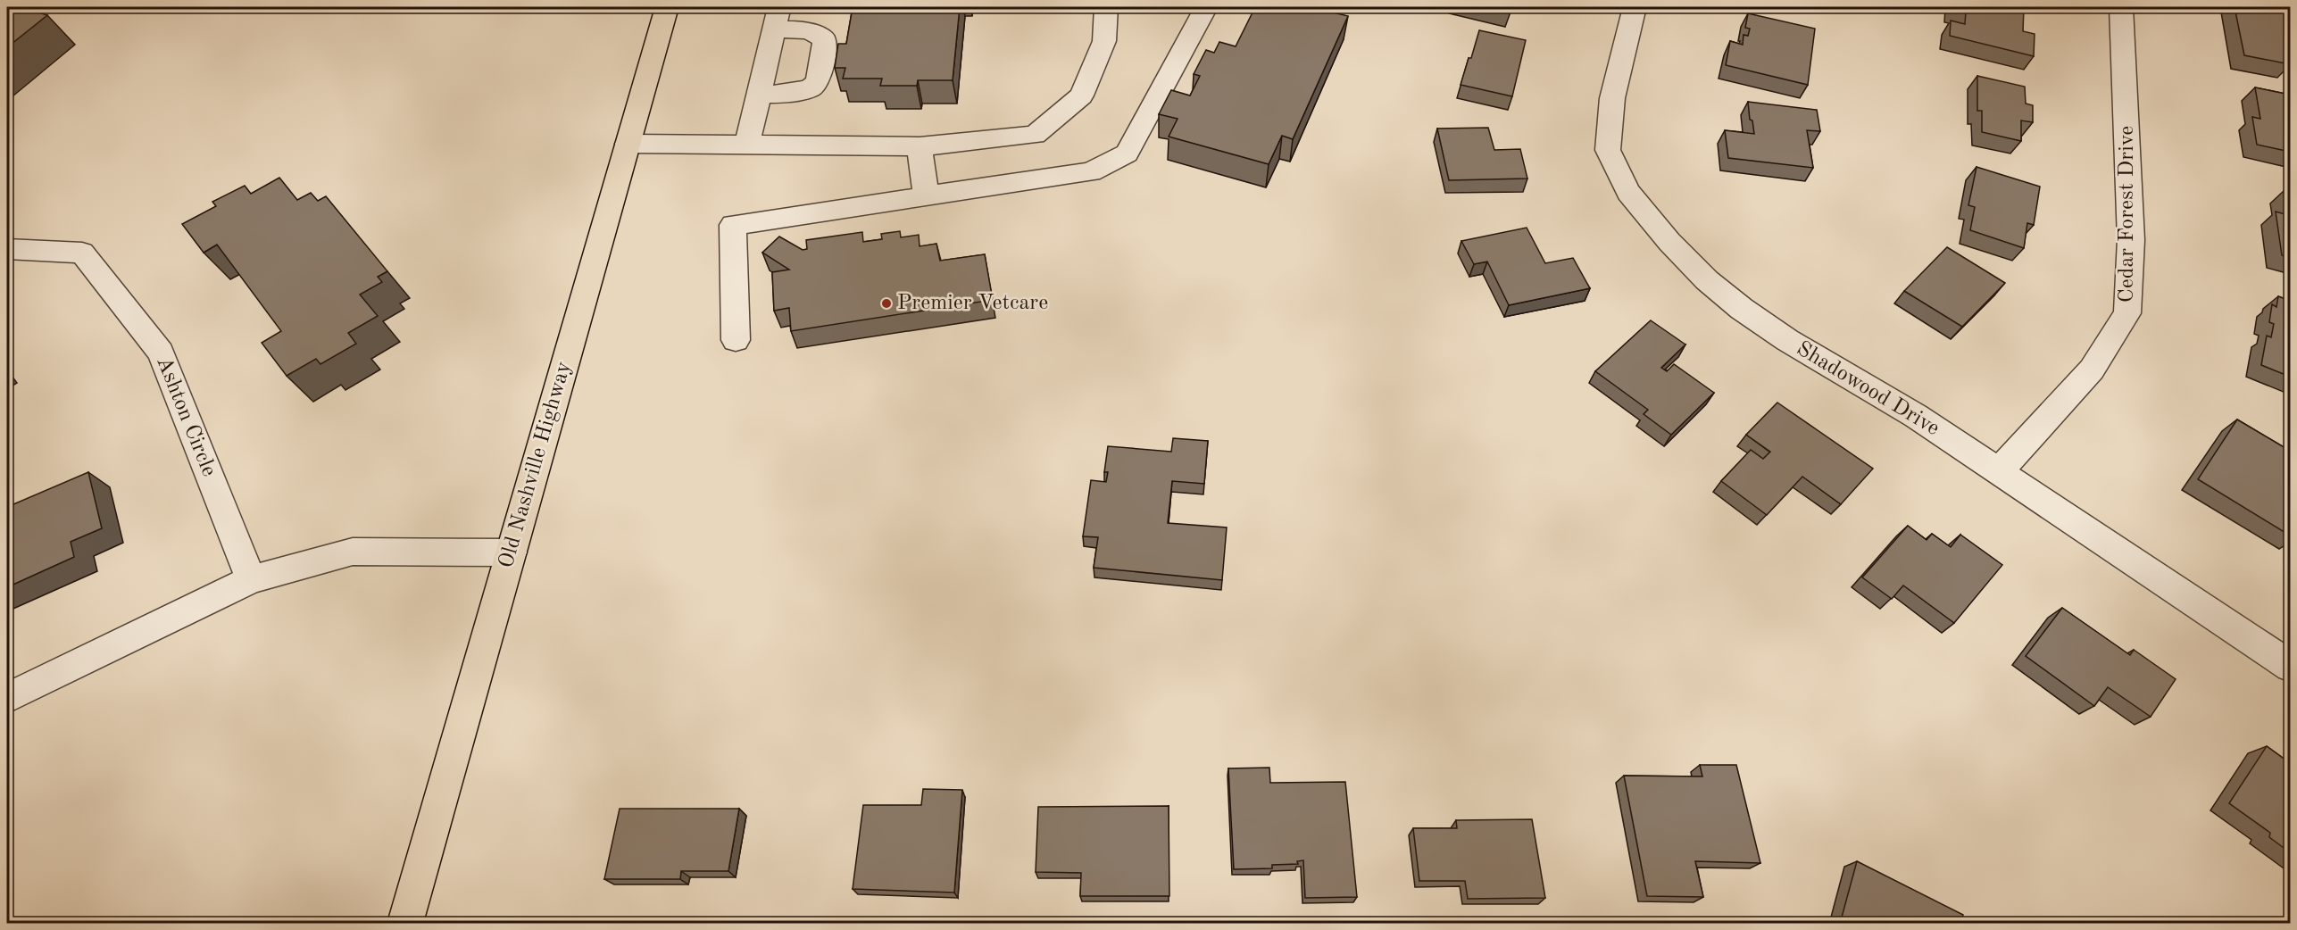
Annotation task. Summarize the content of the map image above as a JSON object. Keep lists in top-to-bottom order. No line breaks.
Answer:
{"streets":{"main road":["Old Nashville Highway"],"street":["Cedar Forest Drive","Shadowood Drive","Ashton Circle"]},"crossings":[["Cedar Forest Drive","Shadowood Drive"]],"places":["Premier Vetcare"]}
